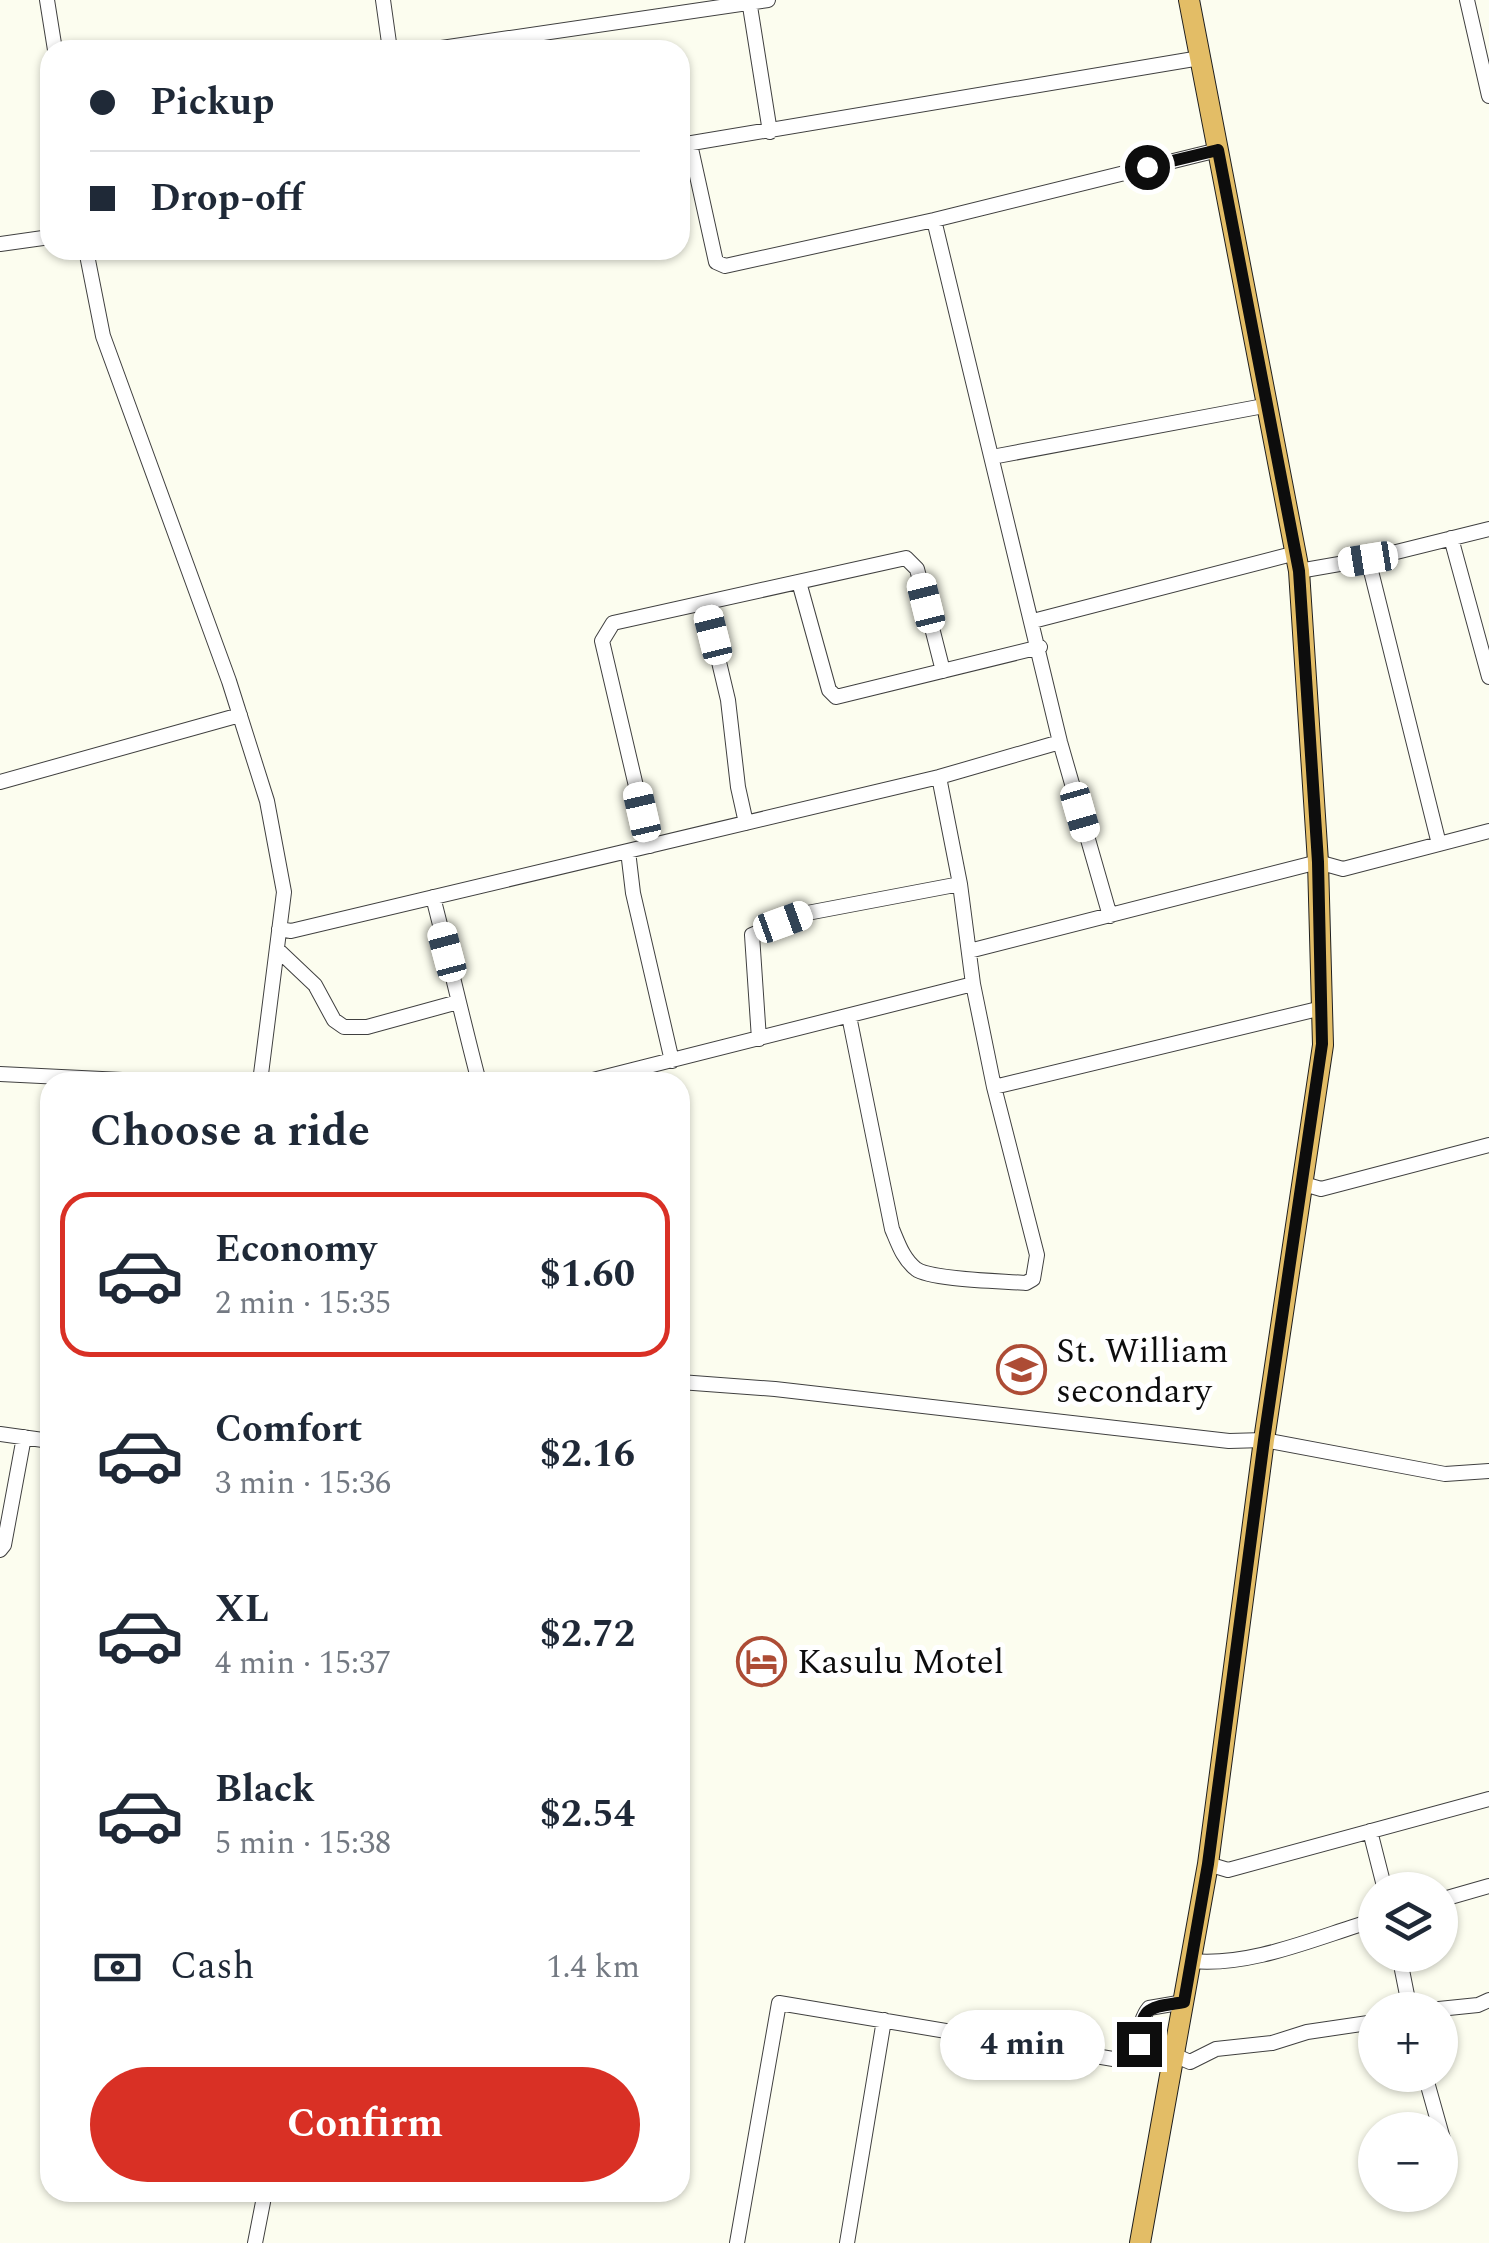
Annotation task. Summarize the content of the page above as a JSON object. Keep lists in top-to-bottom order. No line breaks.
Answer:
{"places":{"school or university":["St. William secondary"],"hotel":["Kasulu Motel"]},"page":{"banner":["Pickup","Drop-off"],"heading":"Choose a ride","list":[{"name":"Economy","note":"2 min · 15:35","value":"$1.60"},{"name":"Comfort","note":"3 min · 15:36","value":"$2.16"},{"name":"XL","note":"4 min · 15:37","value":"$2.72"},{"name":"Black","note":"5 min · 15:38","value":"$2.54"}],"map_buttons":["+","−"],"pay":["Cash","1.4 km"],"bubble":"4 min","buttons":"Confirm"}}
